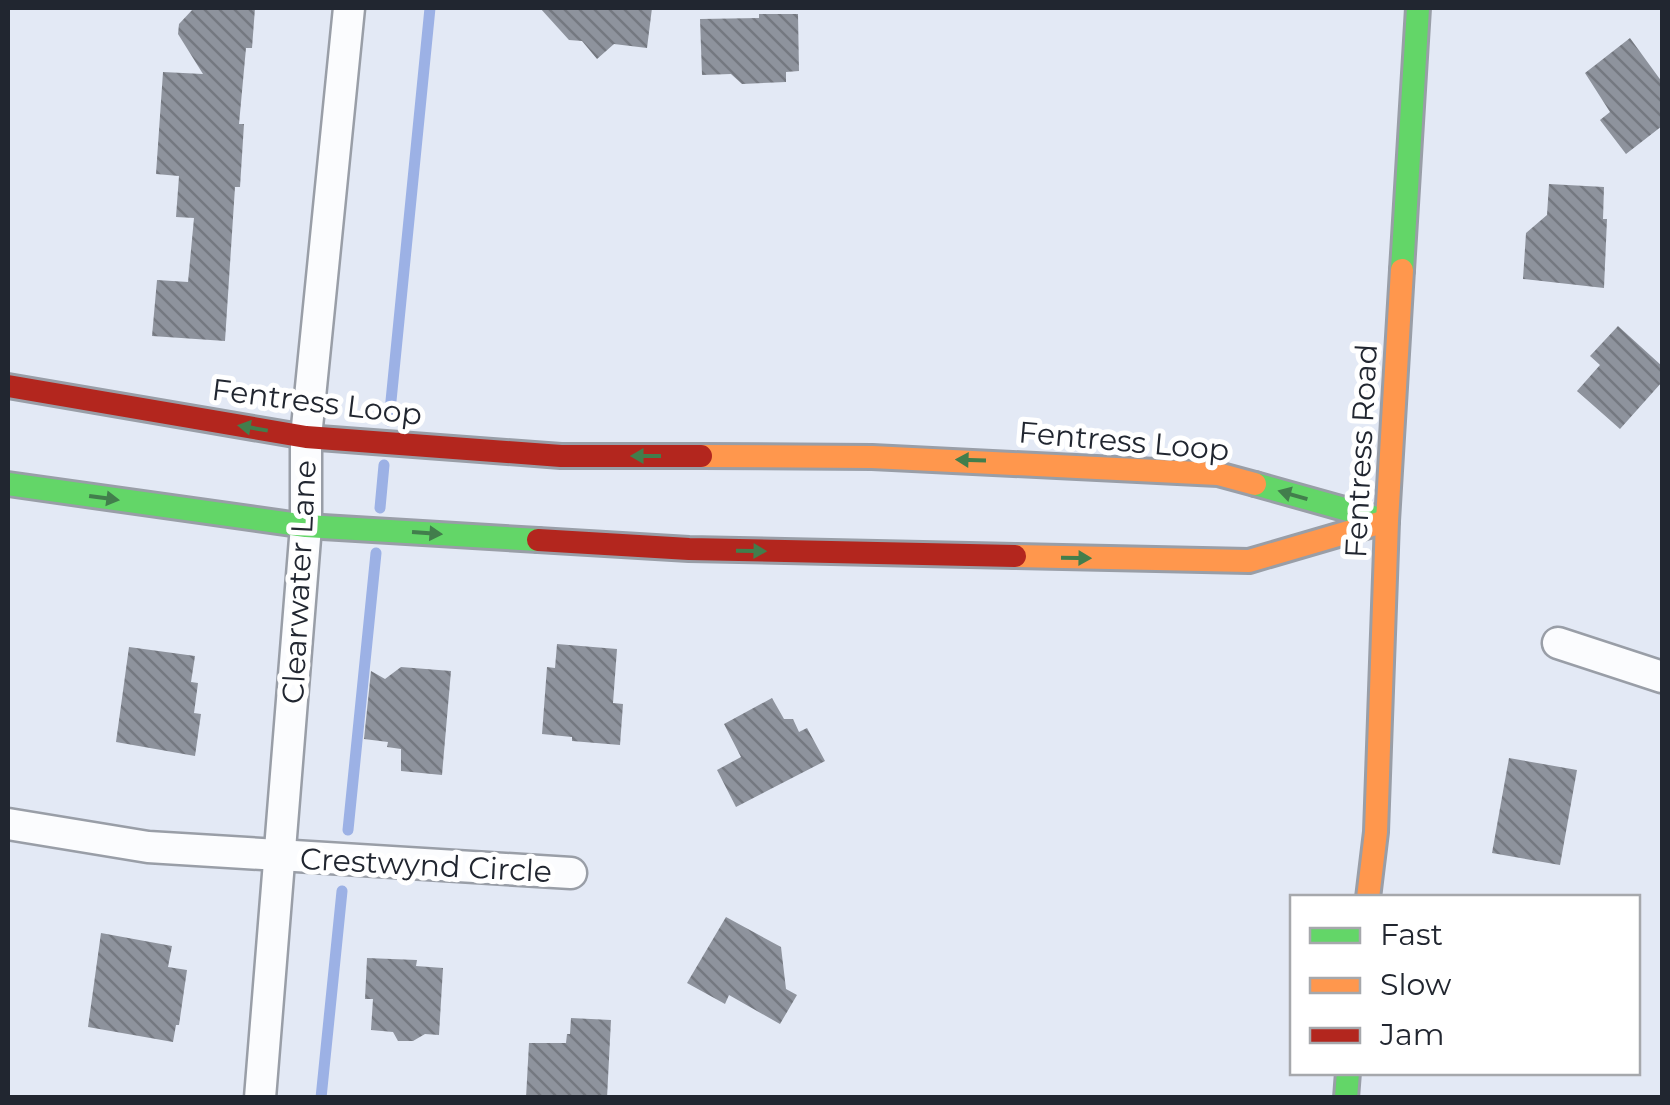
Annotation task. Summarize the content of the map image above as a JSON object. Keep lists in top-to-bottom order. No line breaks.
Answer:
{"streets":{"street":["Fentress Loop","Fentress Road","Clearwater Lane","Crestwynd Circle"]},"crossings":[["Fentress Loop","Fentress Road"],["Fentress Loop","Clearwater Lane"],["Clearwater Lane","Crestwynd Circle"]],"legend":["Fast","Slow","Jam"]}
